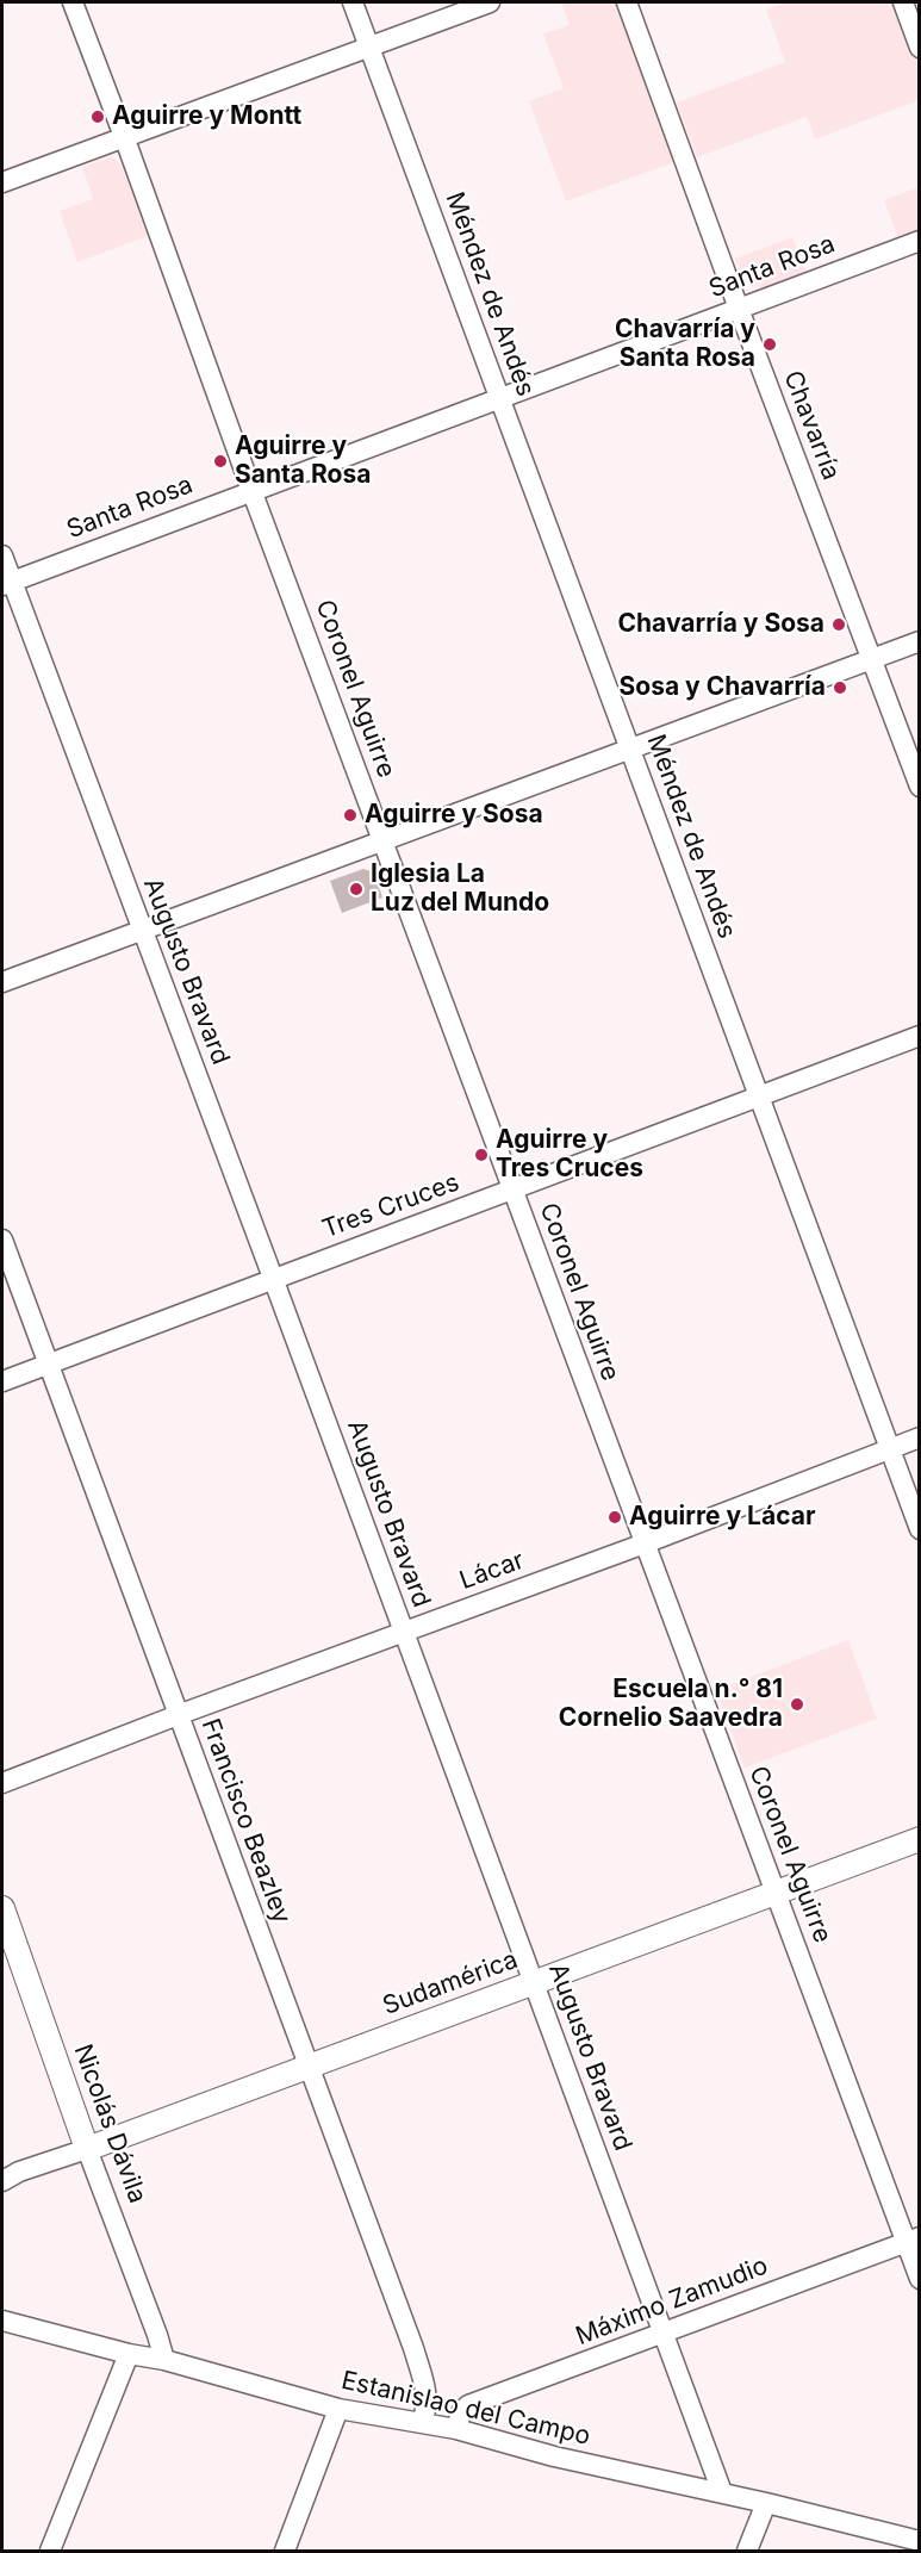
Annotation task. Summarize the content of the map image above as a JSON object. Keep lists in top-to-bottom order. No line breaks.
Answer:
{"streets":{"street":["Santa Rosa","Méndez de Andés","Chavarría","Coronel Aguirre","Augusto Bravard","Tres Cruces","Lácar","Francisco Beazley","Sudamérica","Nicolás Dávila","Máximo Zamudio","Estanislao del Campo"]},"crossings":[["Santa Rosa","Méndez de Andés"],["Santa Rosa","Chavarría"],["Santa Rosa","Coronel Aguirre"],["Santa Rosa","Augusto Bravard"],["Méndez de Andés","Tres Cruces"],["Méndez de Andés","Lácar"],["Coronel Aguirre","Tres Cruces"],["Coronel Aguirre","Lácar"],["Coronel Aguirre","Sudamérica"],["Coronel Aguirre","Máximo Zamudio"],["Augusto Bravard","Tres Cruces"],["Augusto Bravard","Lácar"],["Augusto Bravard","Sudamérica"],["Augusto Bravard","Máximo Zamudio"],["Augusto Bravard","Estanislao del Campo"],["Tres Cruces","Francisco Beazley"],["Lácar","Francisco Beazley"],["Francisco Beazley","Sudamérica"],["Francisco Beazley","Estanislao del Campo"],["Sudamérica","Nicolás Dávila"],["Nicolás Dávila","Estanislao del Campo"],["Máximo Zamudio","Estanislao del Campo"]],"places":["Aguirre y Montt","Chavarría y Santa Rosa","Aguirre y Santa Rosa","Chavarría y Sosa","Sosa y Chavarría","Aguirre y Sosa","Iglesia La Luz del Mundo","Aguirre y Tres Cruces","Aguirre y Lácar","Escuela n.° 81 Cornelio Saavedra"]}
